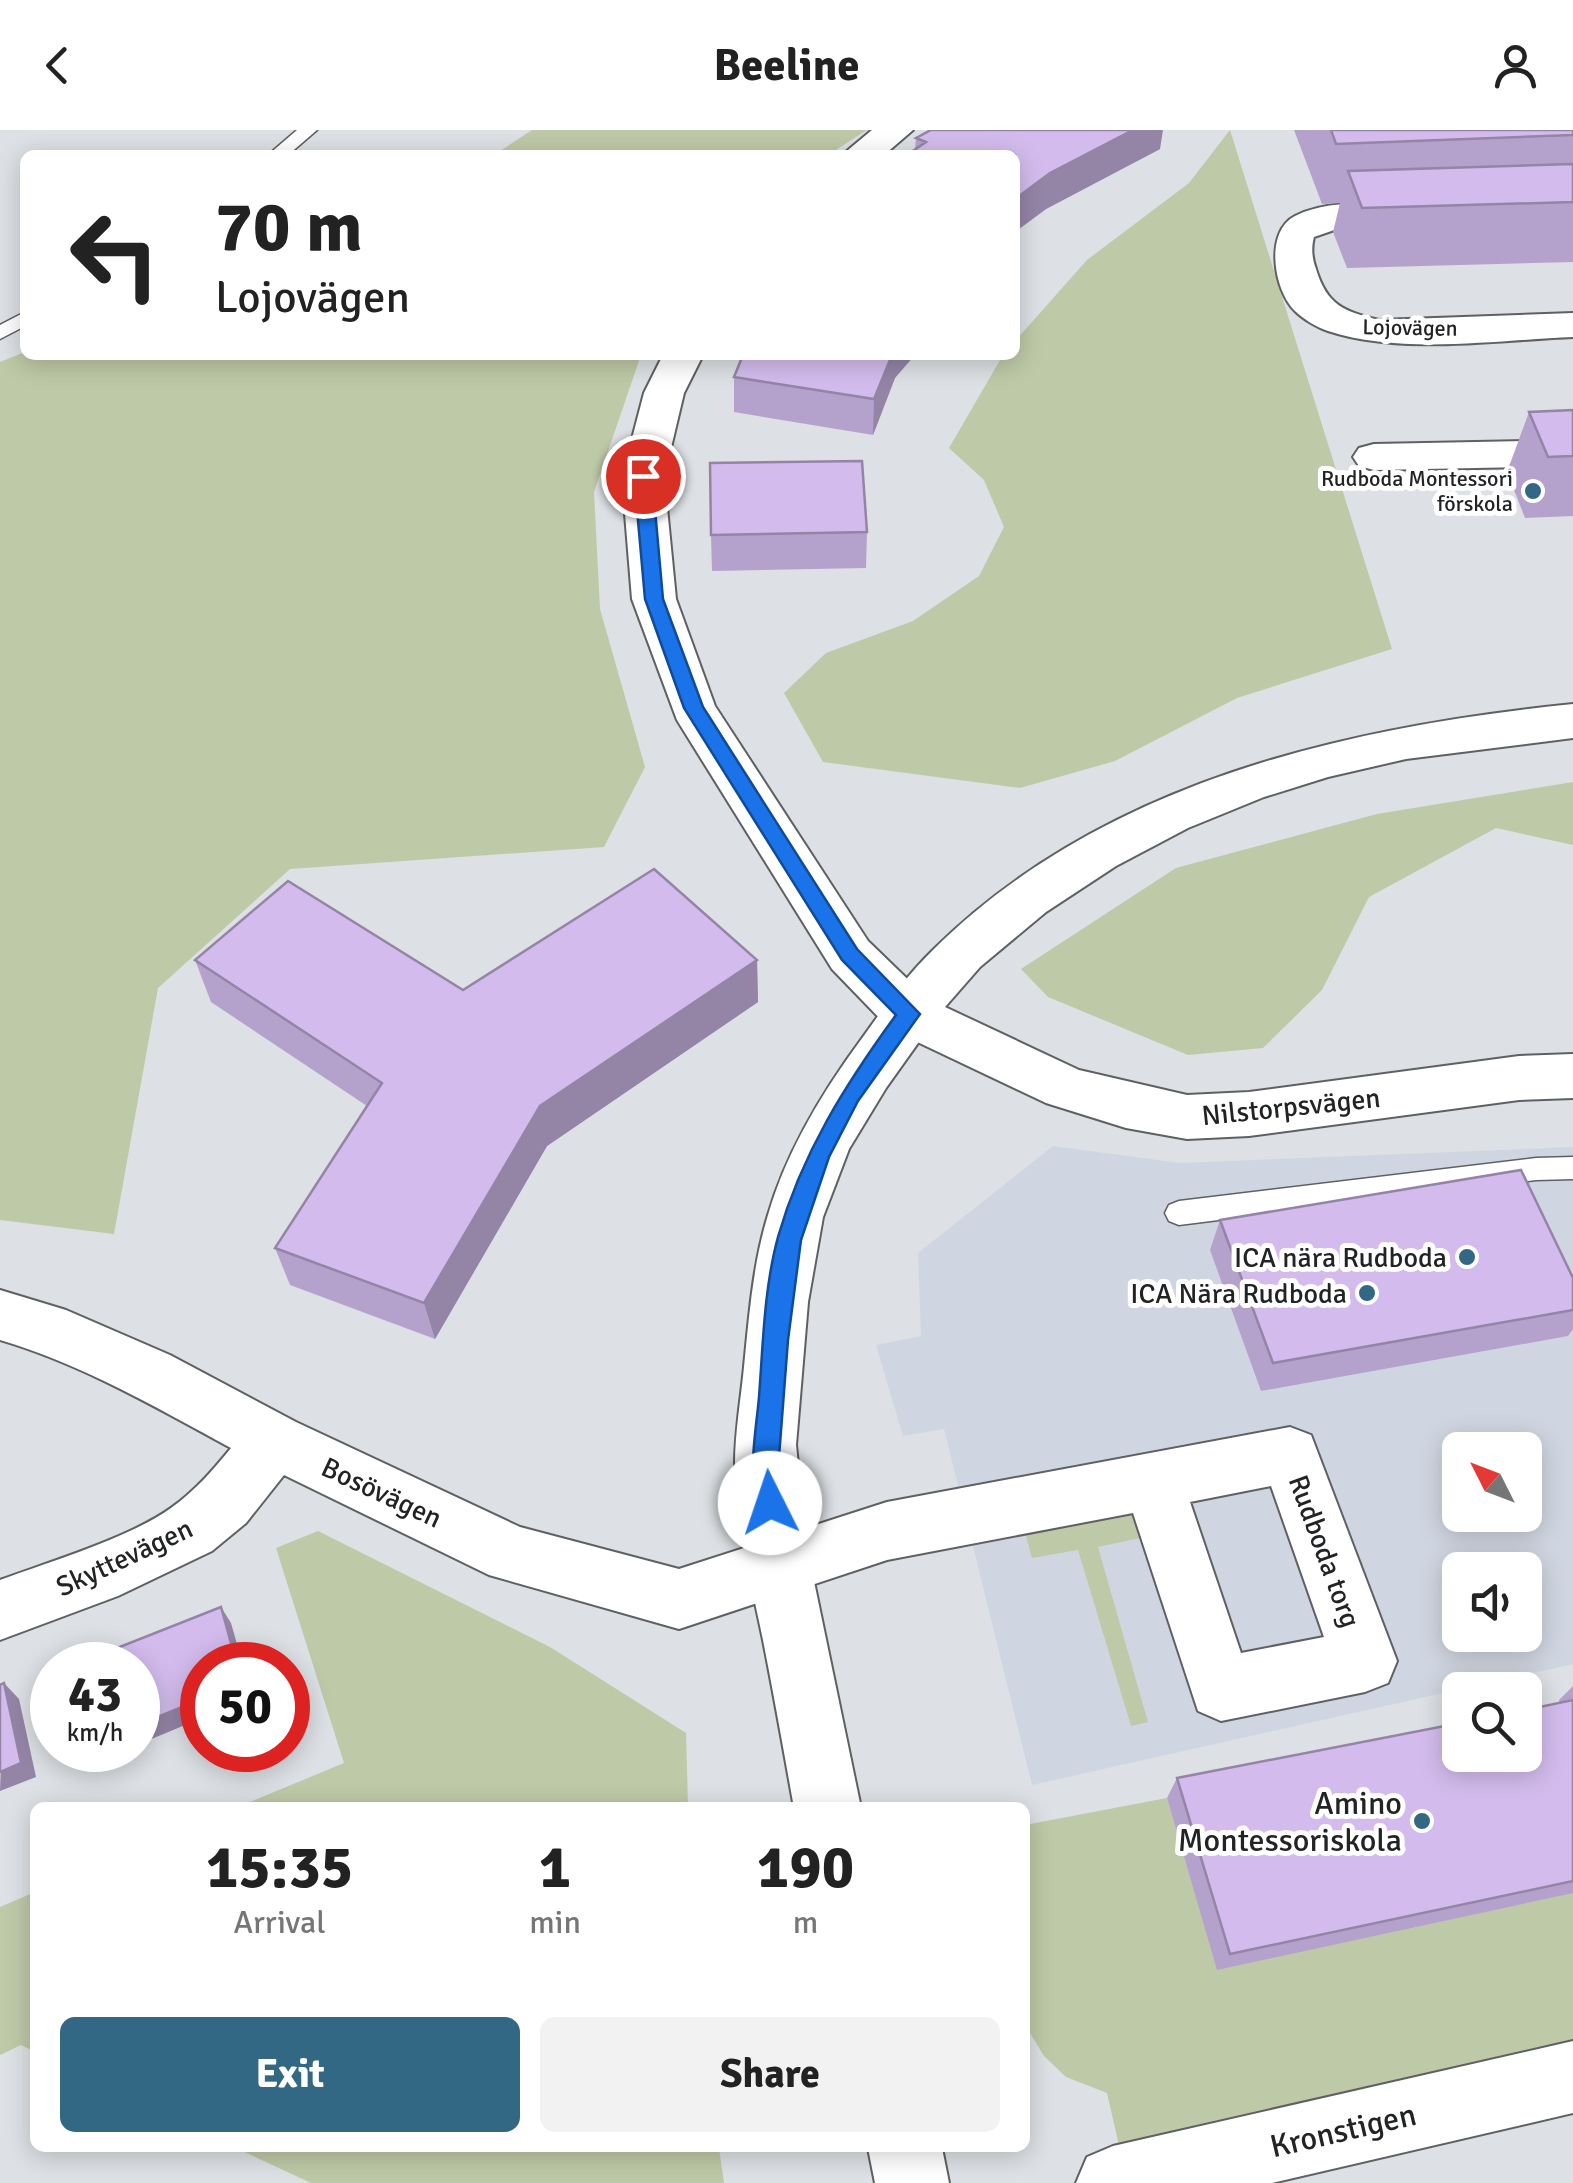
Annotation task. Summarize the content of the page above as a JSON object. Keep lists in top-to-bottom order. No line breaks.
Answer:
{"streets":{"street":["Lojovägen","Nilstorpsvägen","Bosövägen","Skyttevägen","Kronstigen"]},"crossings":[["Bosövägen","Skyttevägen"]],"places":["Rudboda Montessori förskola","ICA nära Rudboda","ICA Nära Rudboda","Amino Montessoriskola"],"north":"top left","page":{"header":"Beeline","turn":["70 m","Lojovägen"],"speed":"43 km/h","limit":"50","eta":["15:35","Arrival","1","min","190","m"],"buttons":["Exit","Share"]}}
